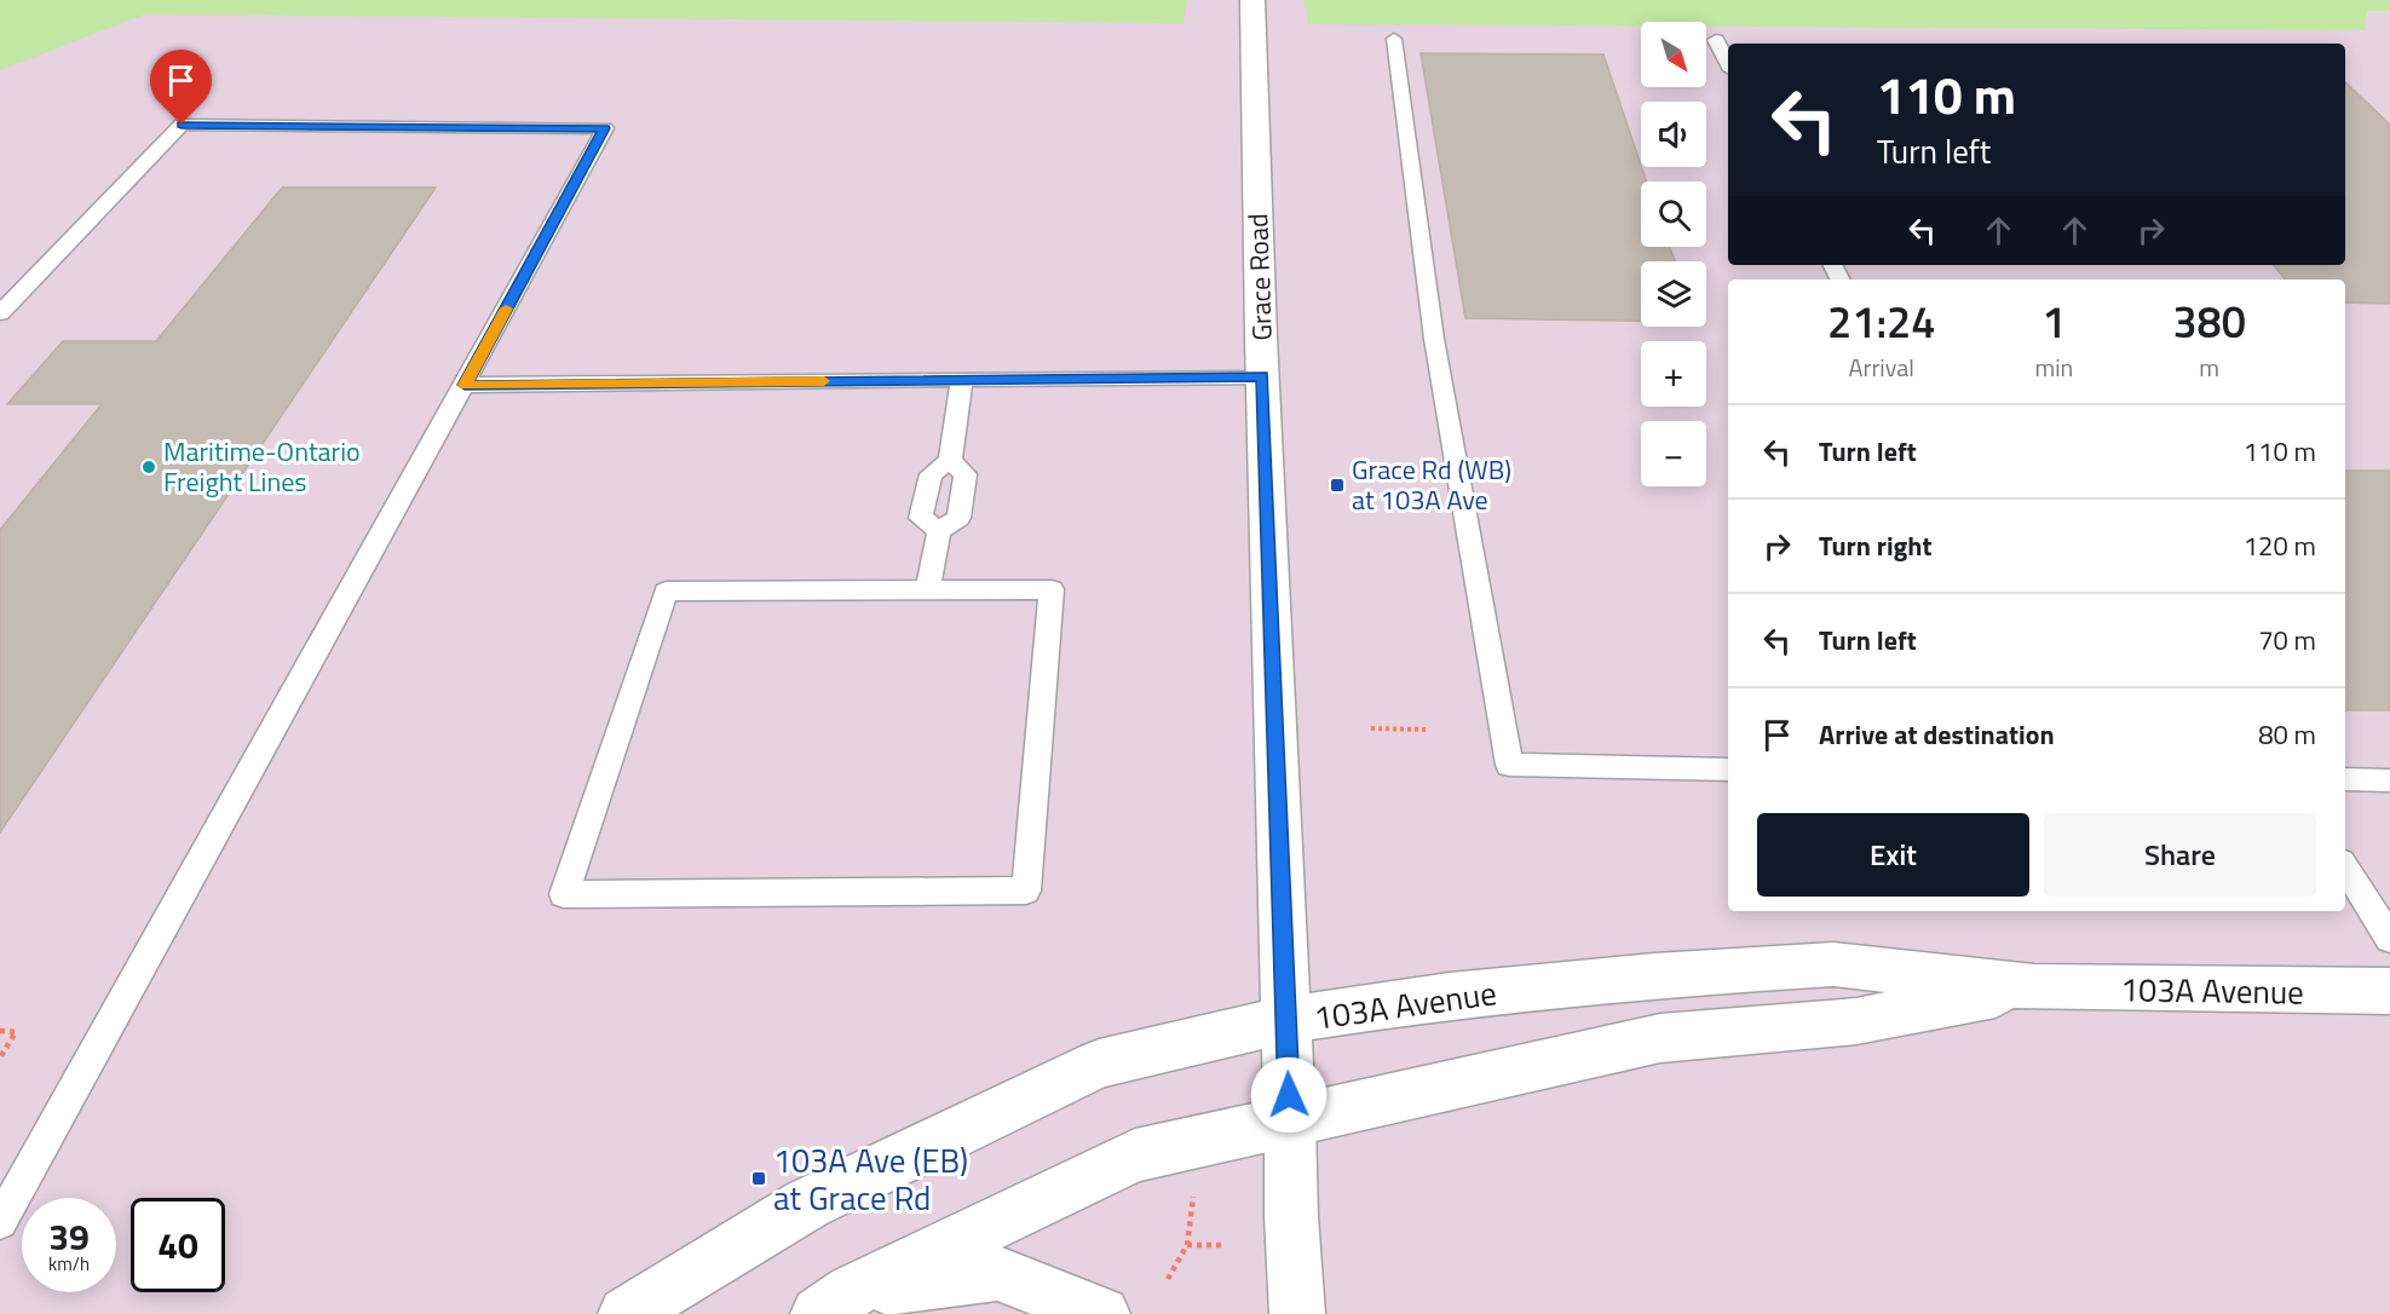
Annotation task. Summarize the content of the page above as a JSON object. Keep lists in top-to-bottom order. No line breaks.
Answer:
{"streets":{"street":["Grace Road","103A Avenue"]},"crossings":[["Grace Road","103A Avenue"]],"places":{"other":["Maritime-Ontario Freight Lines"],"transit":["Grace Rd (WB) at 103A Ave","103A Ave (EB) at Grace Rd"]},"north":"bottom right","page":{"map_buttons":["+","−"],"turn":["110 m","Turn left"],"eta":["21:24","Arrival","1","min","380","m"],"list":[{"name":"Turn left","value":"110 m"},{"name":"Turn right","value":"120 m"},{"name":"Turn left","value":"70 m"},{"name":"Arrive at destination","value":"80 m"}],"buttons":["Exit","Share"],"speed":"39 km/h","limit":"40"}}
